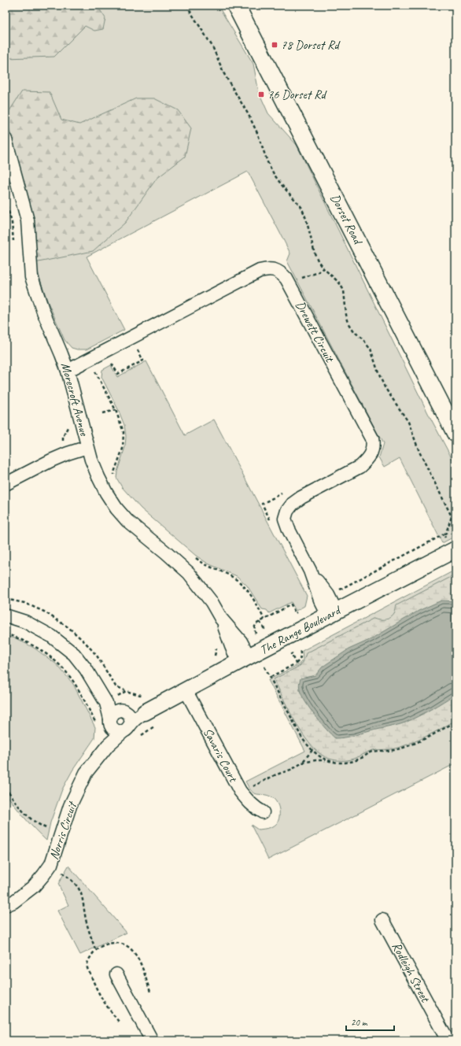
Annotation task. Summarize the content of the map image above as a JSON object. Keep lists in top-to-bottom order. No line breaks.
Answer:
{"streets":{"main road":["Dorset Road"],"street":["Drewett Circuit","Morecroft Avenue","The Range Boulevard","Savaris Court","Norris Circuit","Rodleigh Street"]},"crossings":[["Drewett Circuit","Morecroft Avenue"],["Drewett Circuit","The Range Boulevard"],["Morecroft Avenue","The Range Boulevard"],["The Range Boulevard","Savaris Court"],["The Range Boulevard","Norris Circuit"]],"places":{"transit":["78 Dorset Rd","76 Dorset Rd"]},"scale_bar":"20 m"}
